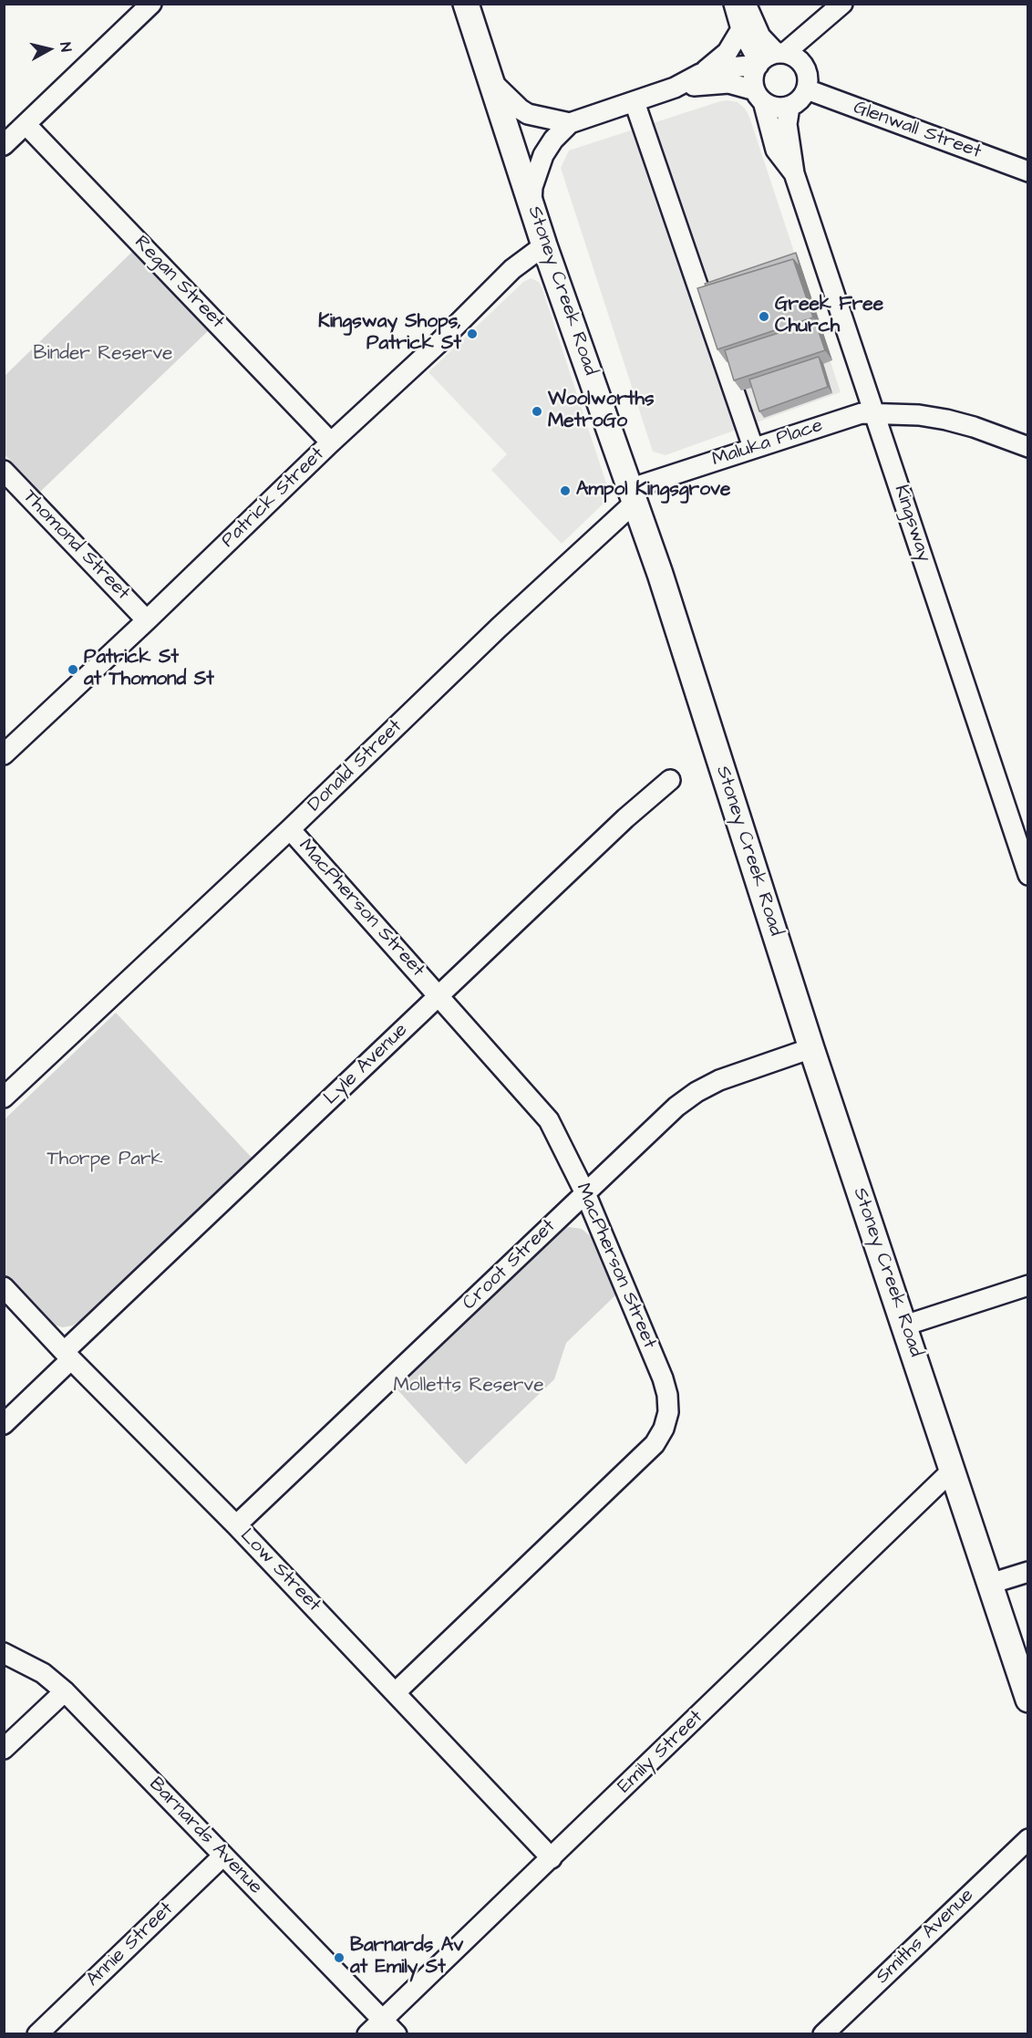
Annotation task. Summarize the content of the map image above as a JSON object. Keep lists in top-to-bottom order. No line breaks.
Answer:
{"streets":{"main road":["Stoney Creek Road"],"street":["Glenwall Street","Regan Street","Maluka Place","Patrick Street","Kingsway","Thomond Street","Donald Street","MacPherson Street","Lyle Avenue","Croot Street","Low Street","Emily Street","Barnards Avenue","Smiths Avenue","Annie Street"]},"crossings":[["Glenwall Street","Kingsway"],["Regan Street","Patrick Street"],["Stoney Creek Road","Maluka Place"],["Stoney Creek Road","Patrick Street"],["Stoney Creek Road","Donald Street"],["Stoney Creek Road","Croot Street"],["Stoney Creek Road","Emily Street"],["Maluka Place","Kingsway"],["Maluka Place","Donald Street"],["Patrick Street","Thomond Street"],["Donald Street","MacPherson Street"],["MacPherson Street","Lyle Avenue"],["MacPherson Street","Croot Street"],["MacPherson Street","Low Street"],["Lyle Avenue","Low Street"],["Croot Street","Low Street"],["Low Street","Emily Street"],["Emily Street","Barnards Avenue"],["Barnards Avenue","Annie Street"]],"parks":["Binder Reserve","Thorpe Park","Molletts Reserve"],"places":["Greek Free Church","Kingsway Shops, Patrick St","Woolworths MetroGo","Ampol Kingsgrove","Patrick St at Thomond St","Barnards Av at Emily St"],"north":"right"}
